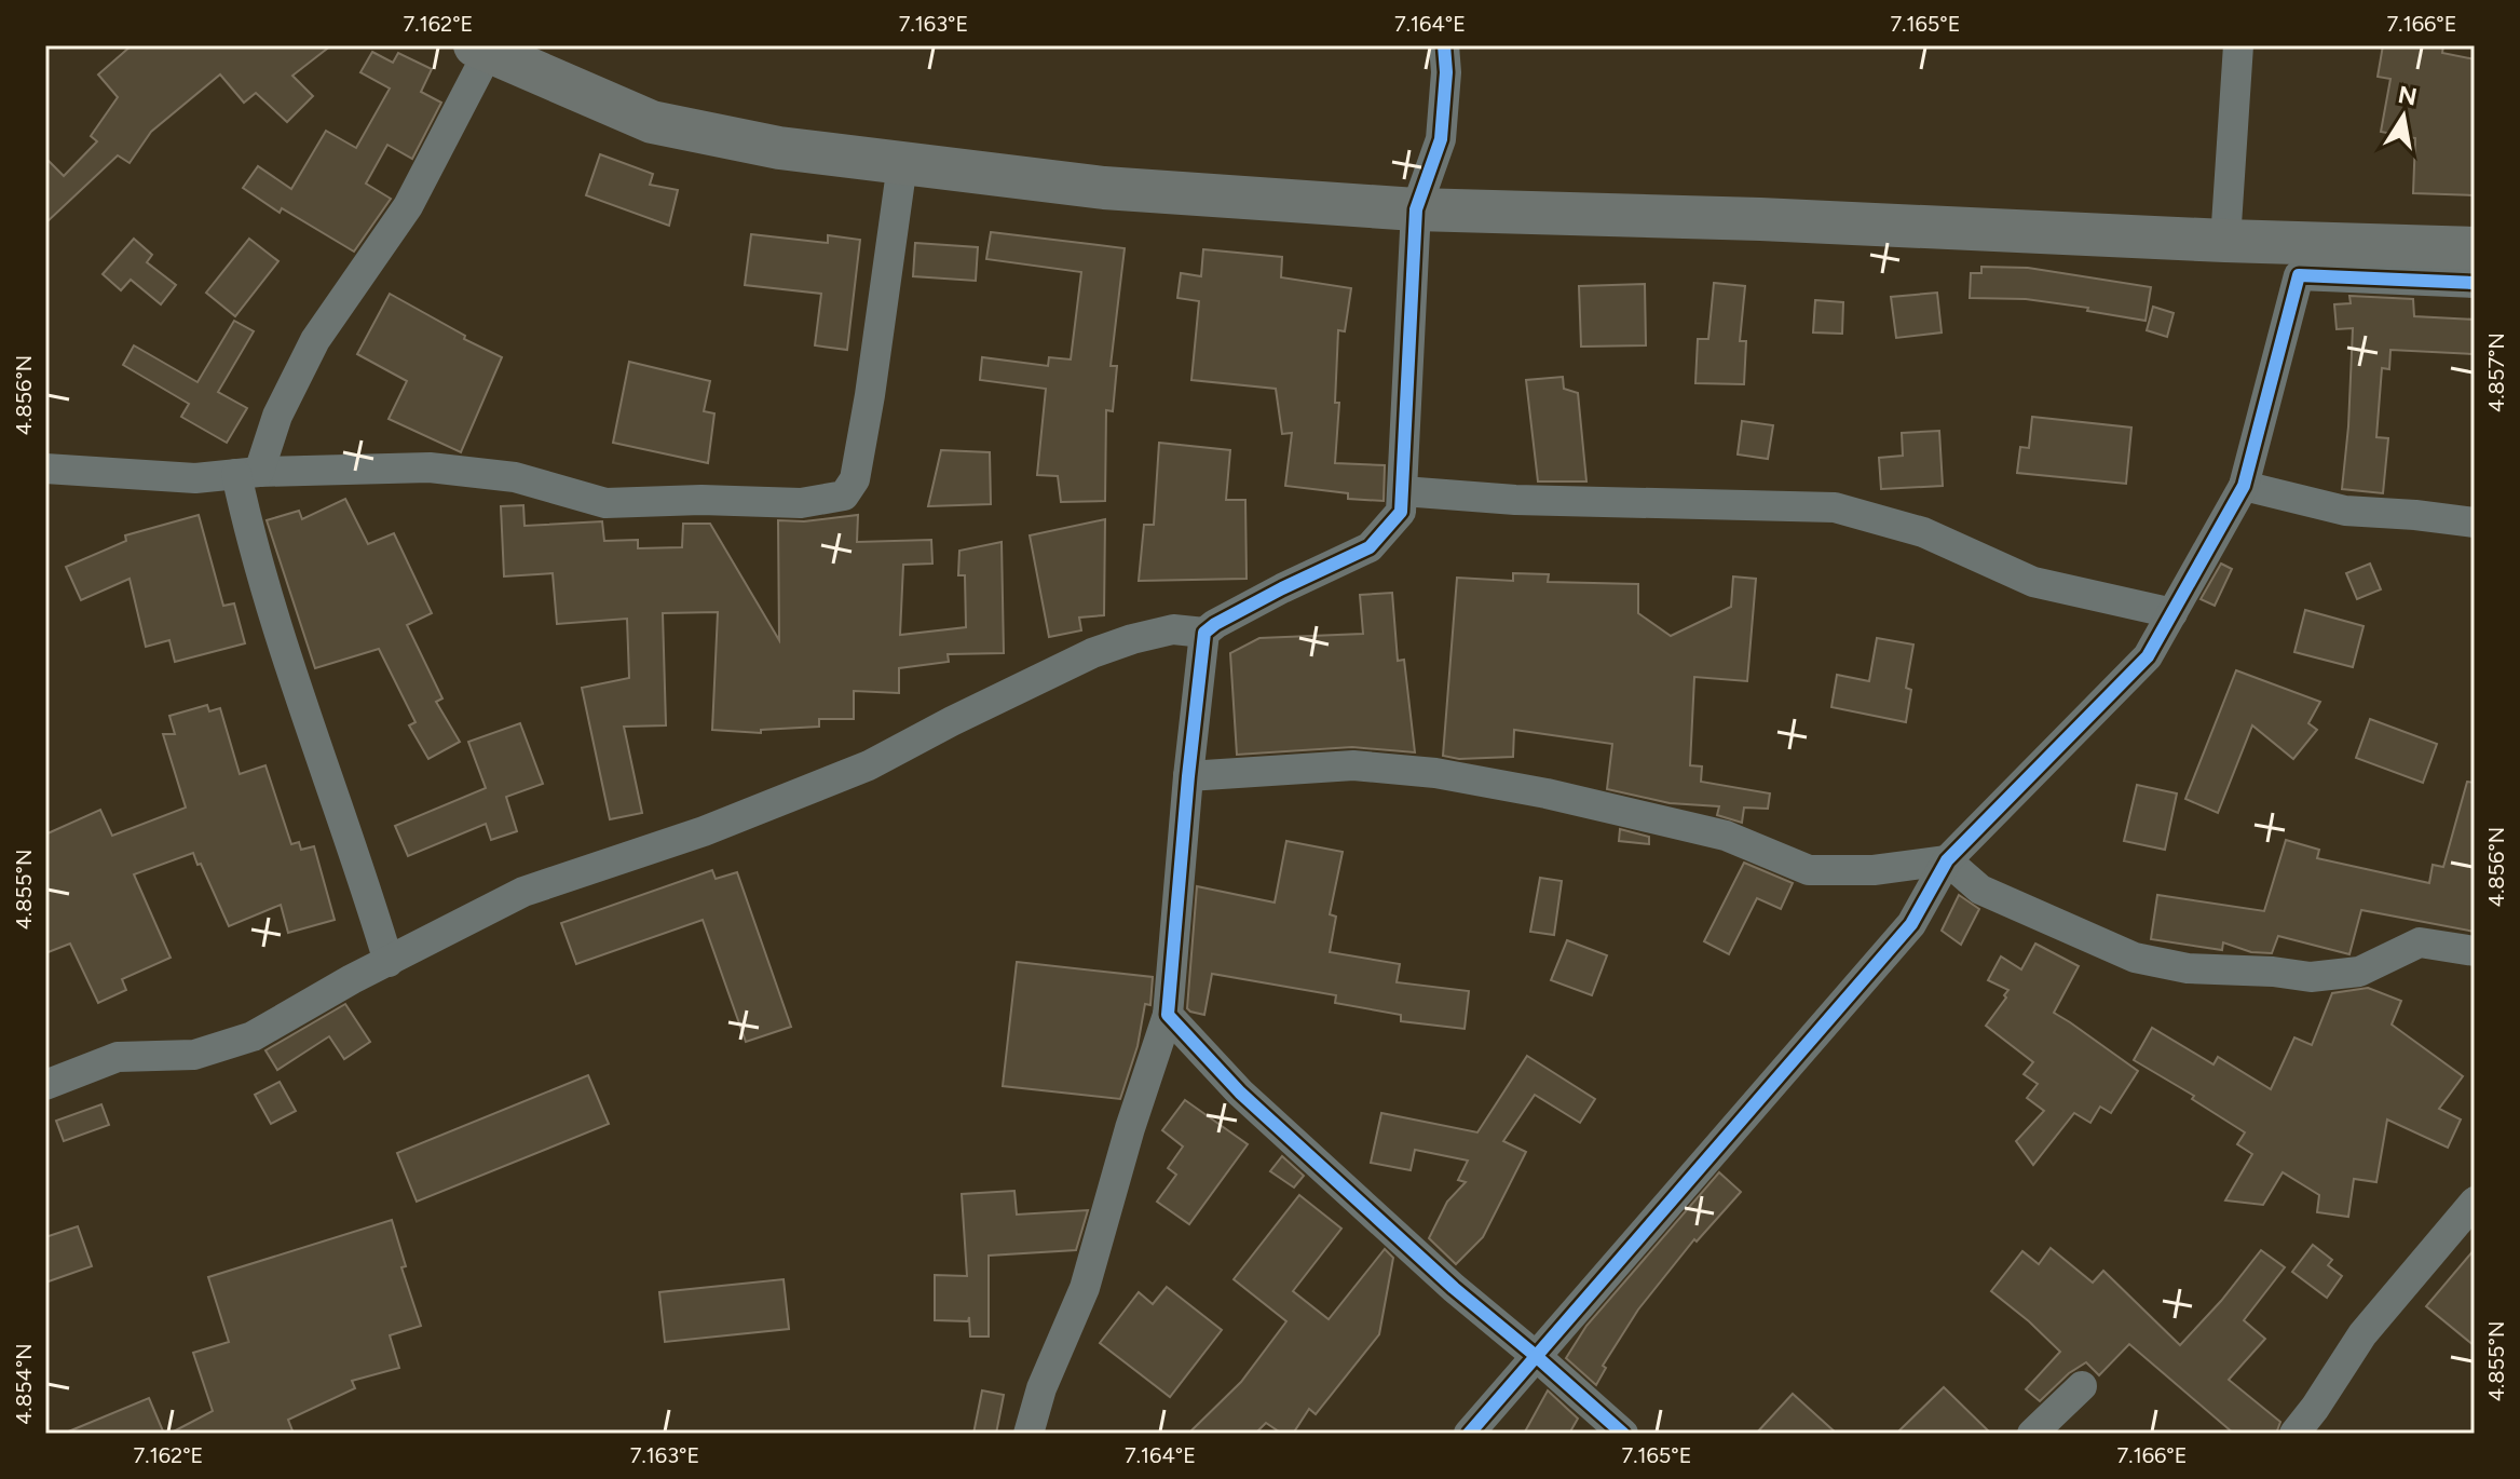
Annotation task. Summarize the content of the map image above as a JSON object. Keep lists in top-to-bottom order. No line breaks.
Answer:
{"north":"top","coordinates":["7.162°E","7.163°E","7.164°E","7.165°E","7.166°E","4.857°N","4.856°N","4.855°N","4.854°N"]}
